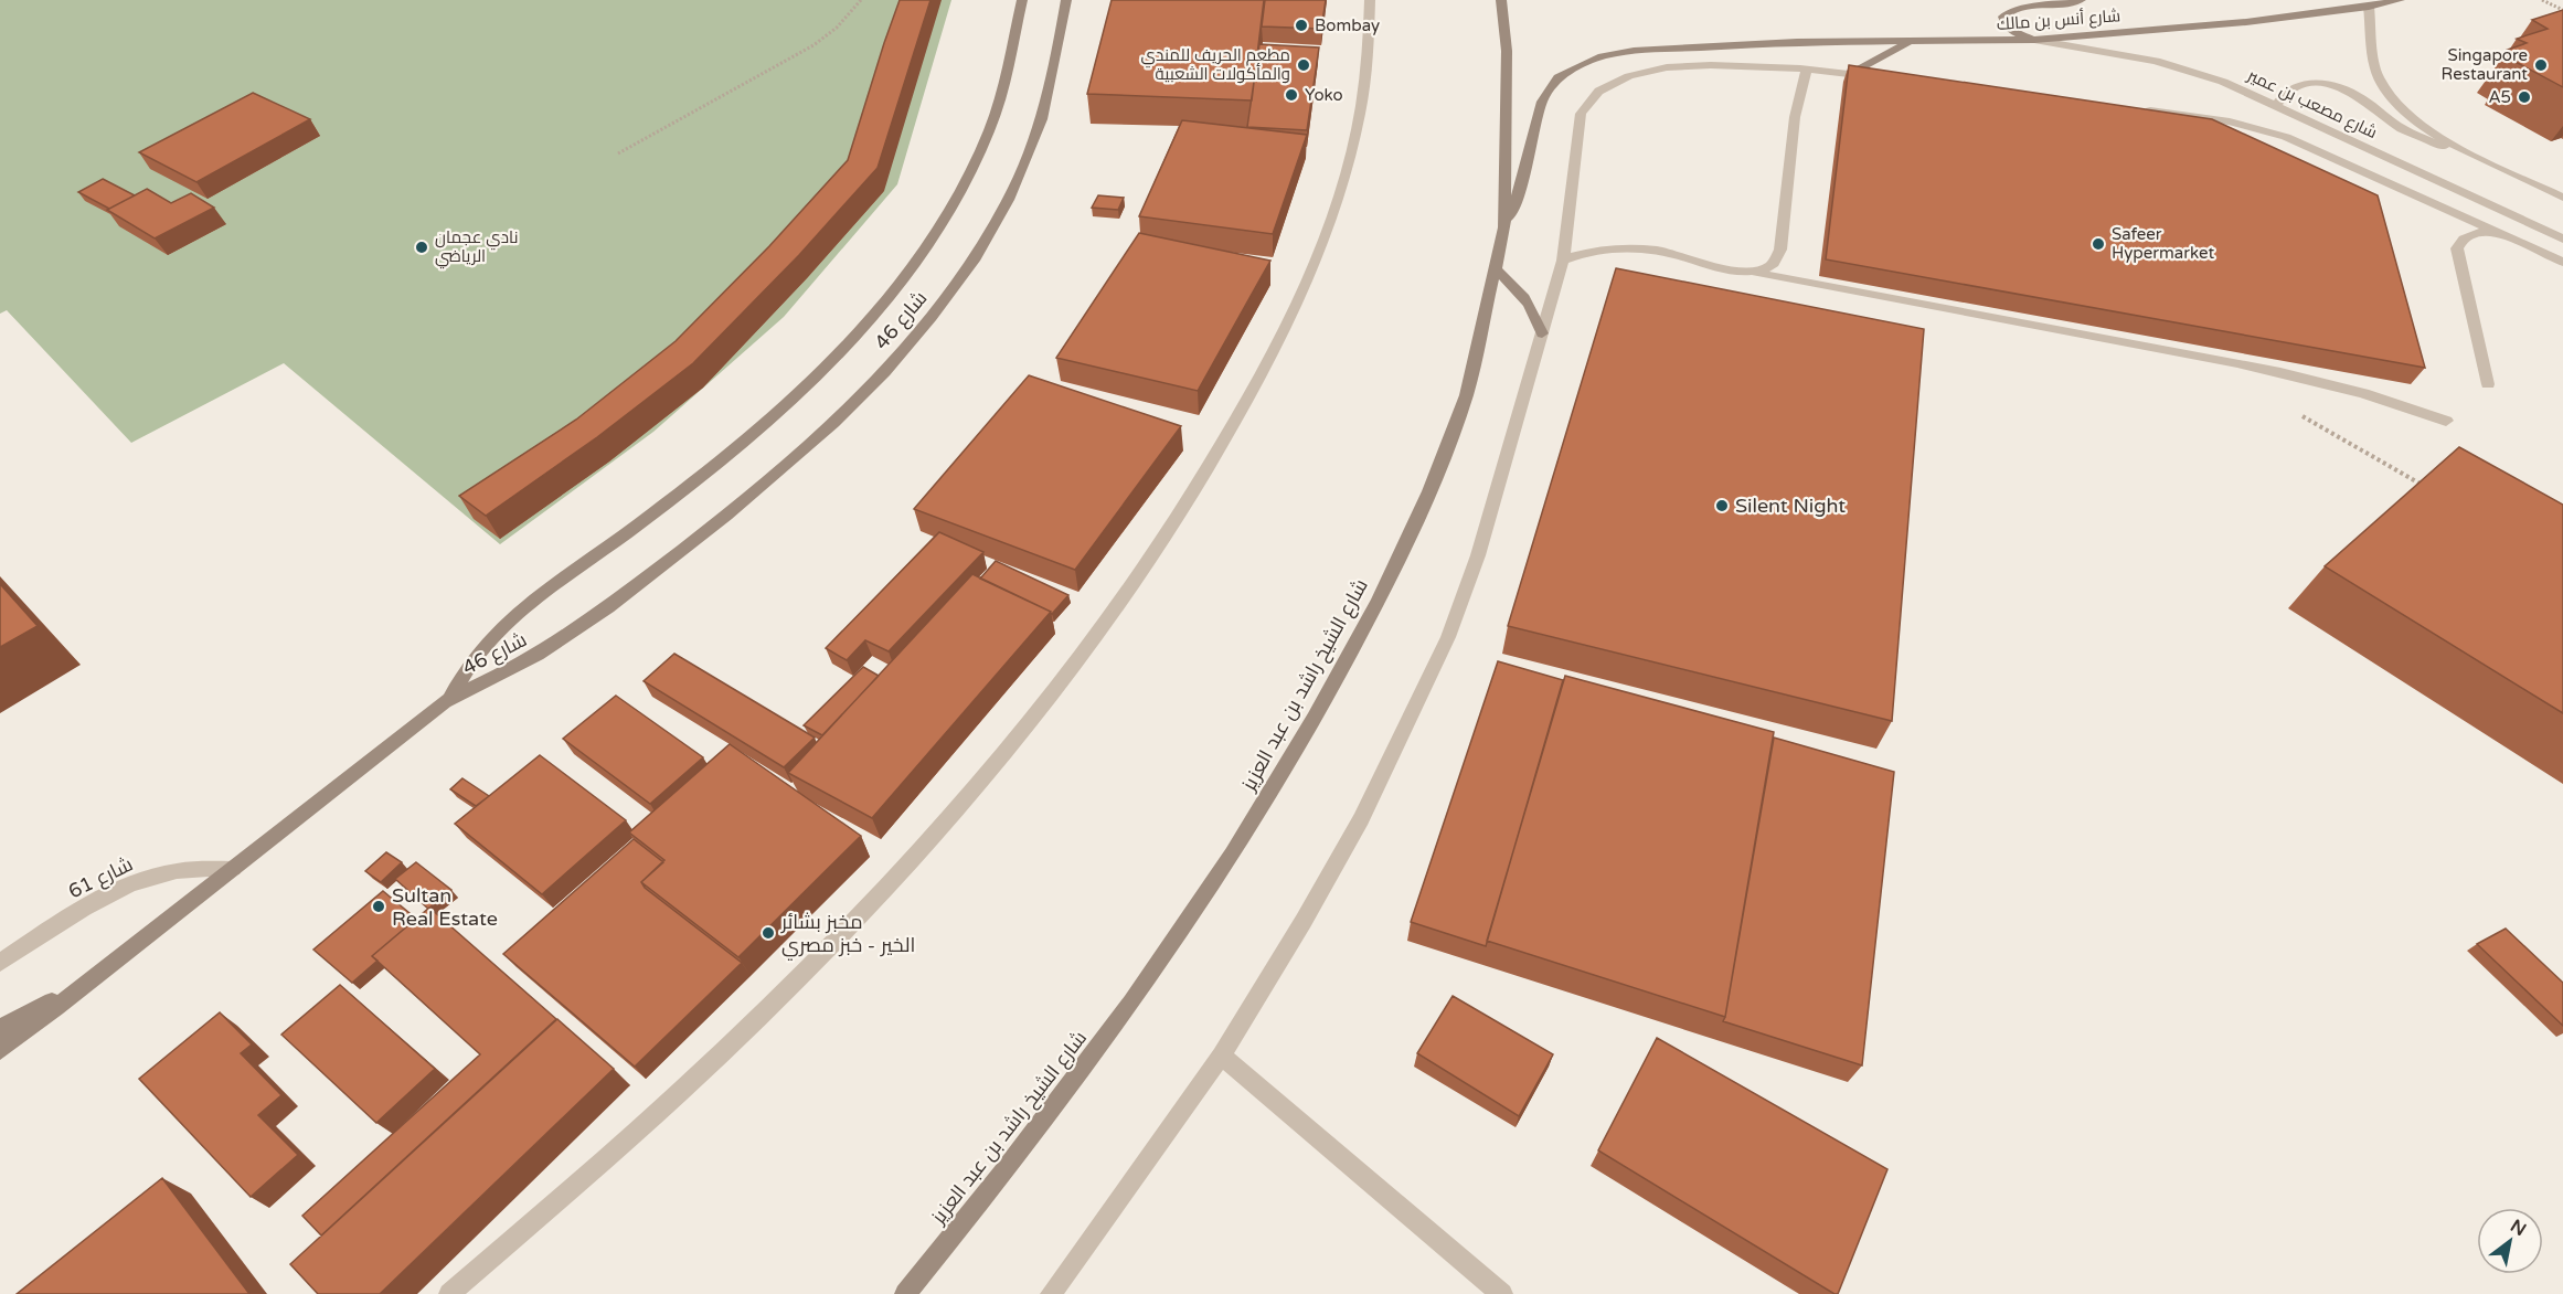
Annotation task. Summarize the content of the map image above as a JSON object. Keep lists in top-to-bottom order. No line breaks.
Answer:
{"streets":{"main road":["شارع أنس بن مالك","شارع 46","شارع الشيخ راشد بن عبد العزيز"],"street":["شارع مصعب بن عمير","شارع 61"]},"crossings":[["شارع أنس بن مالك","شارع مصعب بن عمير"],["شارع أنس بن مالك","شارع الشيخ راشد بن عبد العزيز"]],"places":["Bombay","مطعم الحريف للمندي والمأكولات الشعبية","Singapore Restaurant","Yoko","A5","Safeer Hypermarket","نادي عجمان الرياضي","Silent Night","Sultan Real Estate","مخبز بشائر الخير - خبز مصري"],"north":"top right"}
